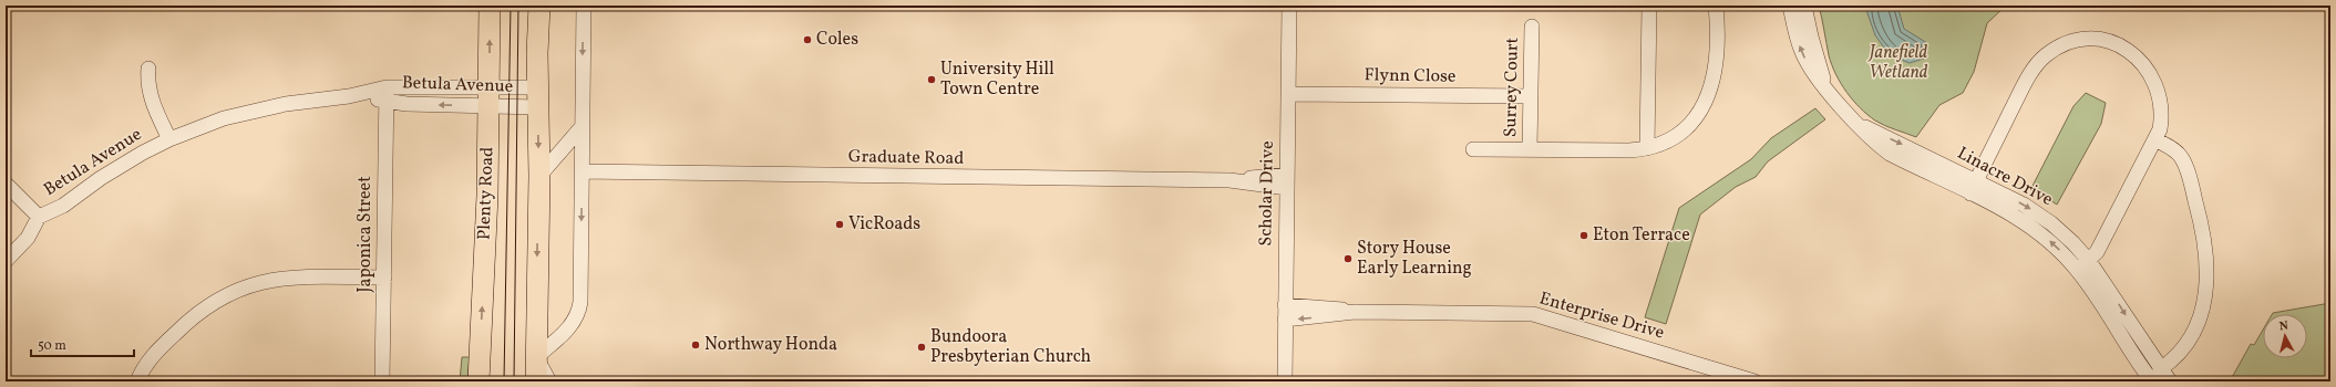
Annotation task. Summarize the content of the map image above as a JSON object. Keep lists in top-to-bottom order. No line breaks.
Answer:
{"streets":{"highway":["Plenty Road"],"street":["Flynn Close","Betula Avenue","Surrey Court","Graduate Road","Linacre Drive","Scholar Drive","Japonica Street","Enterprise Drive"]},"crossings":[["Flynn Close","Surrey Court"],["Flynn Close","Scholar Drive"],["Betula Avenue","Plenty Road"],["Betula Avenue","Japonica Street"],["Graduate Road","Scholar Drive"],["Scholar Drive","Enterprise Drive"]],"parks":["Janefield Wetland"],"places":["Coles","University Hill Town Centre","VicRoads","Eton Terrace","Story House Early Learning","Northway Honda","Bundoora Presbyterian Church"],"scale_bar":"50 m","north":"top"}
